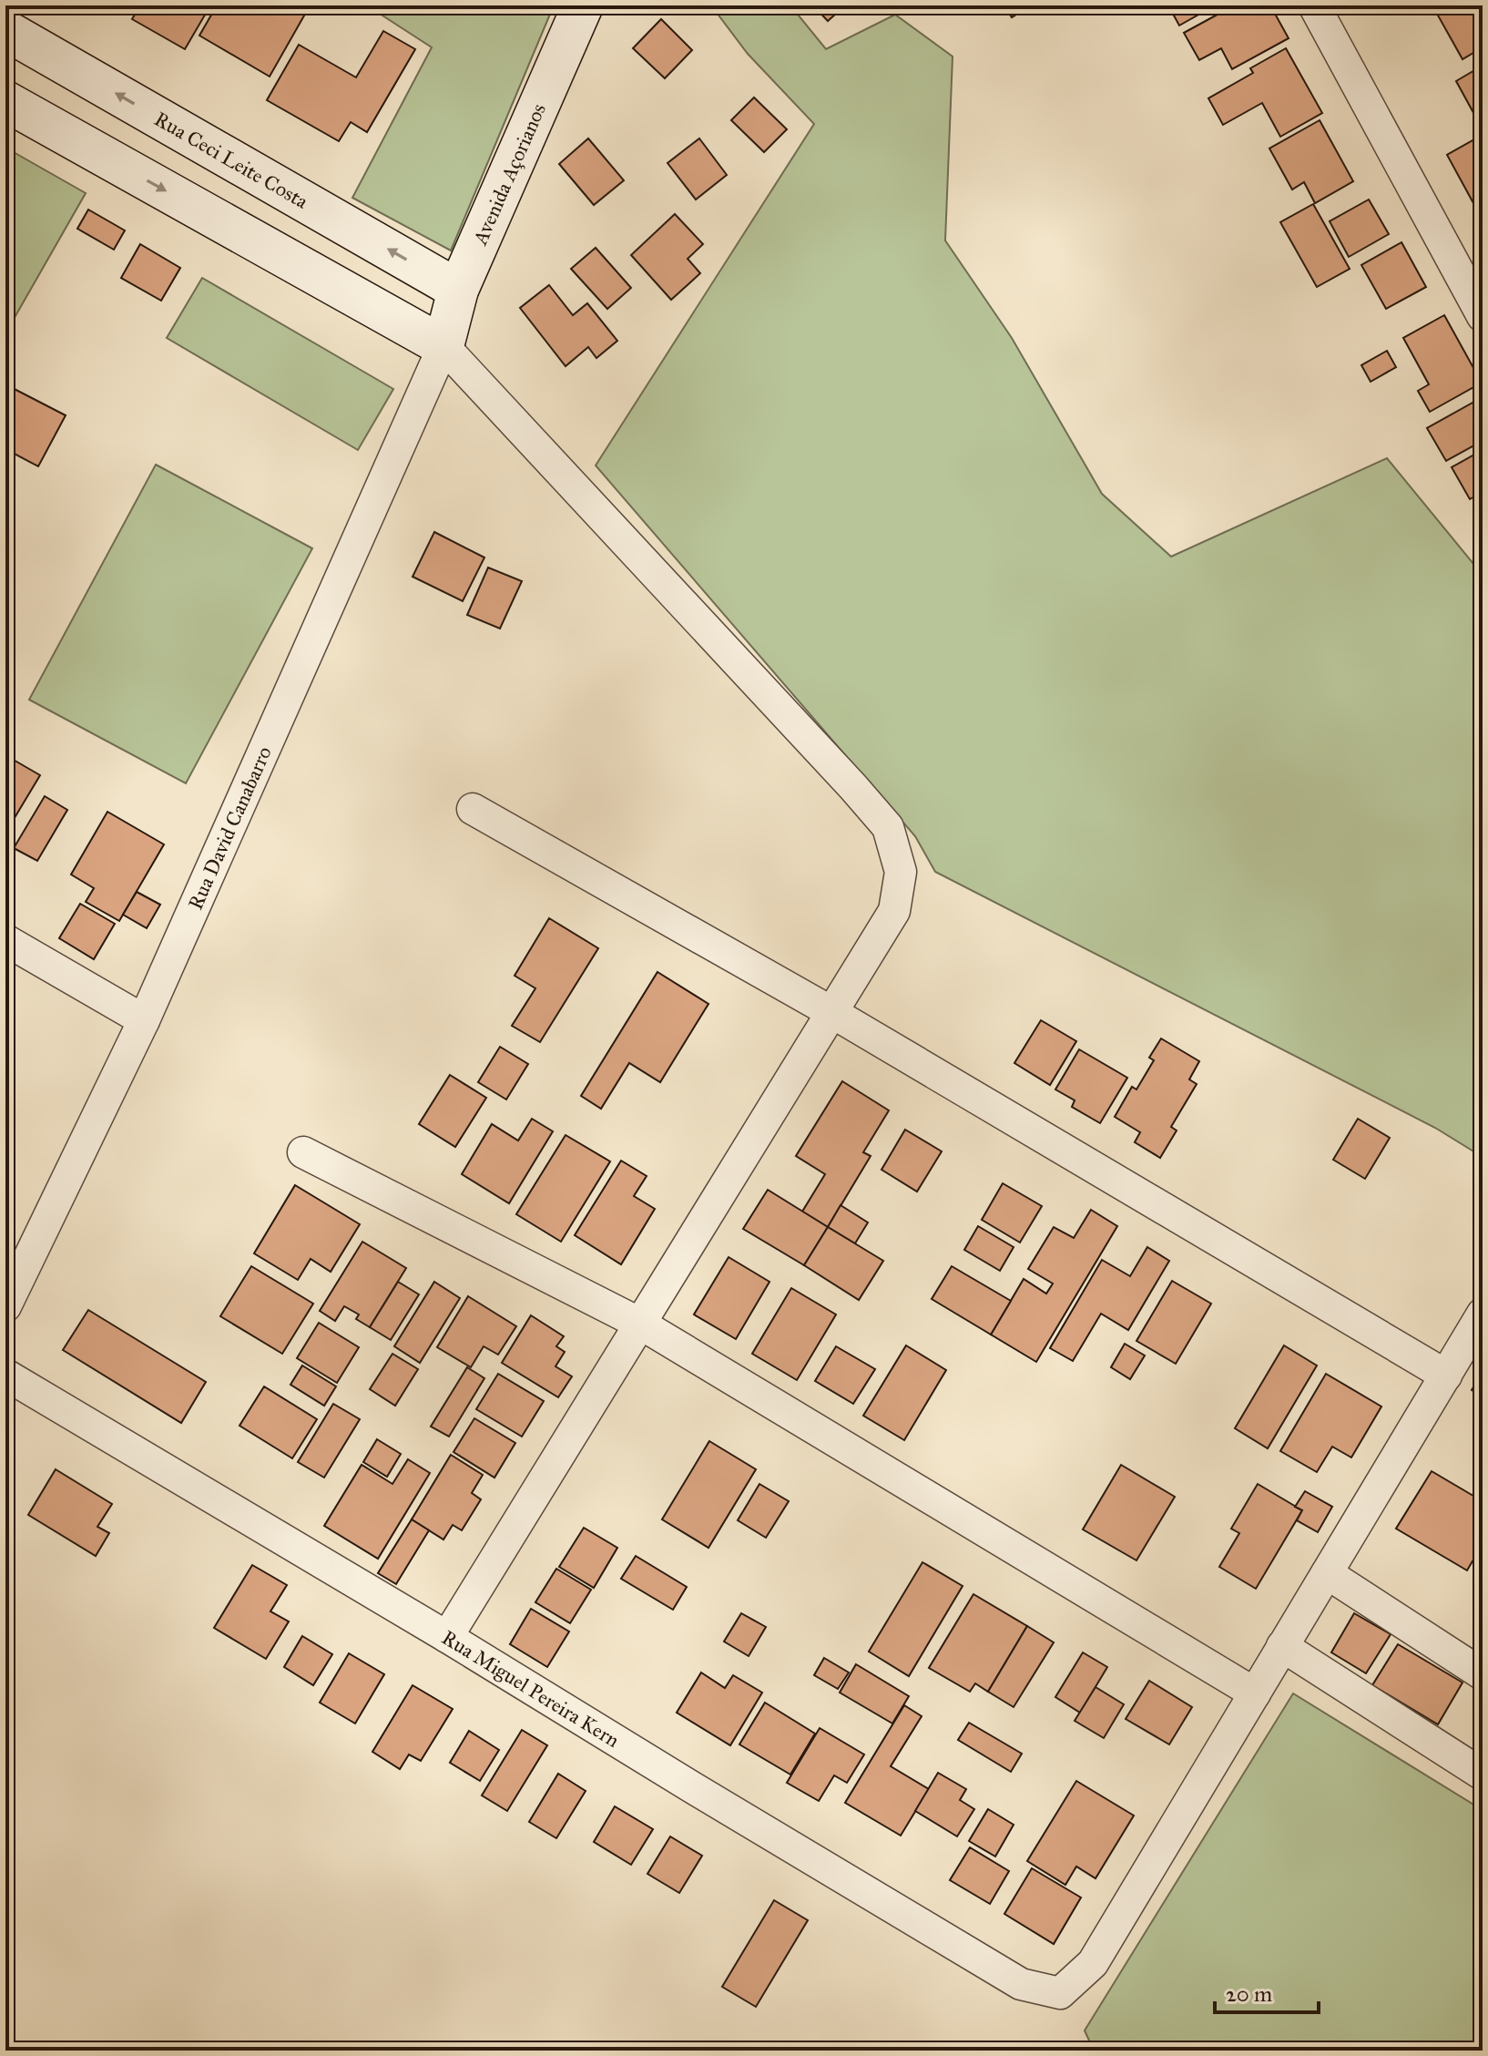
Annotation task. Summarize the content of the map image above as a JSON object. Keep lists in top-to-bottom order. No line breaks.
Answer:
{"streets":{"street":["Rua Ceci Leite Costa","Avenida Açorianos","Rua David Canabarro","Rua Miguel Pereira Kern"]},"crossings":[["Rua Ceci Leite Costa","Avenida Açorianos"],["Avenida Açorianos","Rua David Canabarro"]],"scale_bar":"20 m"}
